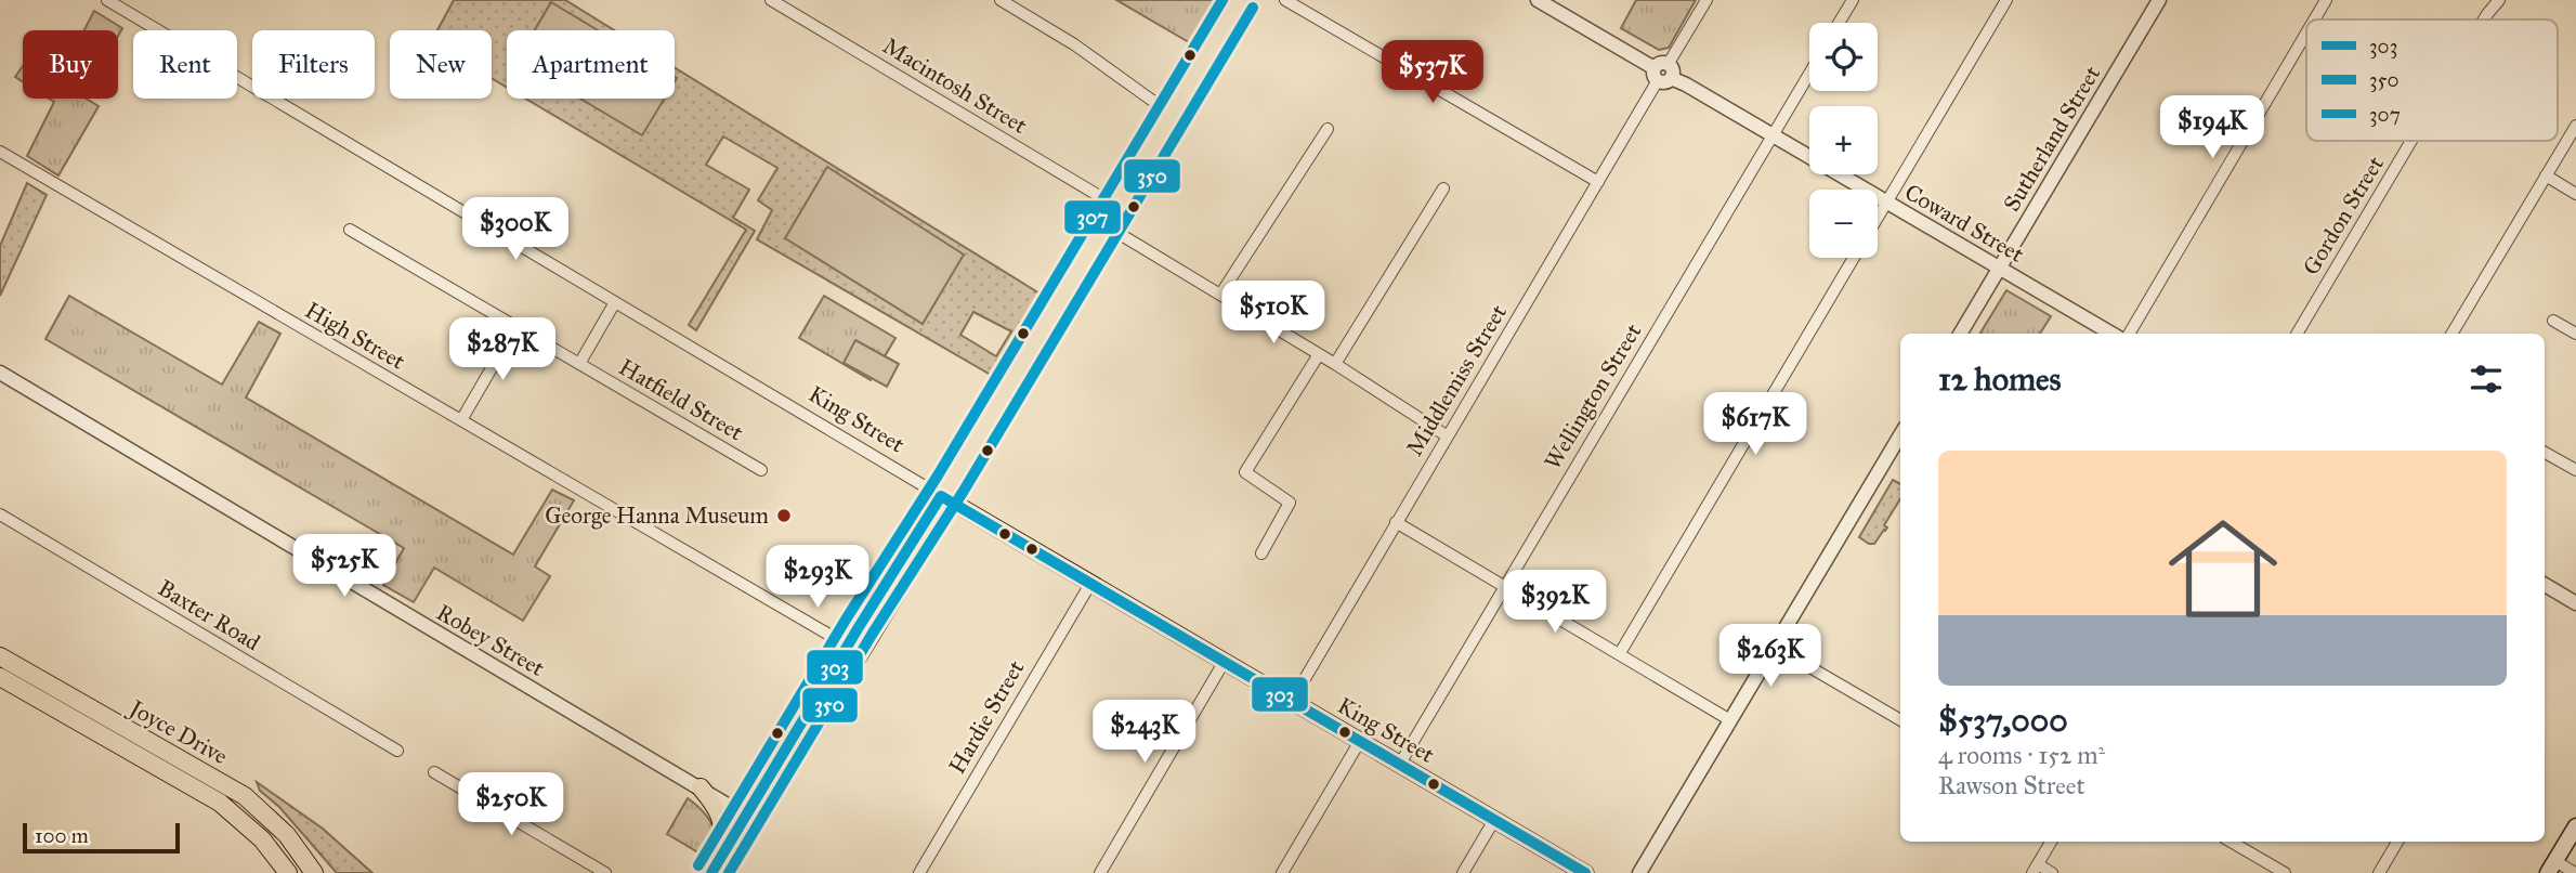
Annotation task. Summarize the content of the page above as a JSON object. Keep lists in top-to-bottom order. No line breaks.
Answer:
{"streets":{"main road":["King Street","Joyce Drive"],"street":["Macintosh Street","Sutherland Street","Gordon Street","Coward Street","High Street","Middlemiss Street","Wellington Street","Hatfield Street","Baxter Road","Robey Street","Hardie Street"]},"crossings":[["Sutherland Street","Coward Street"],["Coward Street","Middlemiss Street"],["Coward Street","Wellington Street"],["Middlemiss Street","King Street"],["Wellington Street","King Street"],["King Street","Hardie Street"]],"places":["George Hanna Museum"],"lines":["transit line 307","transit line 350","transit line 303"],"legend":["303","350","307"],"scale_bar":"100 m","page":{"map_buttons":["+","−"],"chip":["Buy","Rent","Filters","New","Apartment"],"price":["$537K","$194K","$300K","$510K","$287K","$617K","$525K","$293K","$392K","$263K","$243K","$250K"],"heading":"12 homes","list":[{"name":"$537,000","note":"4 rooms · 152 m² · Rawson Street"}],"scale":"100 m"}}
